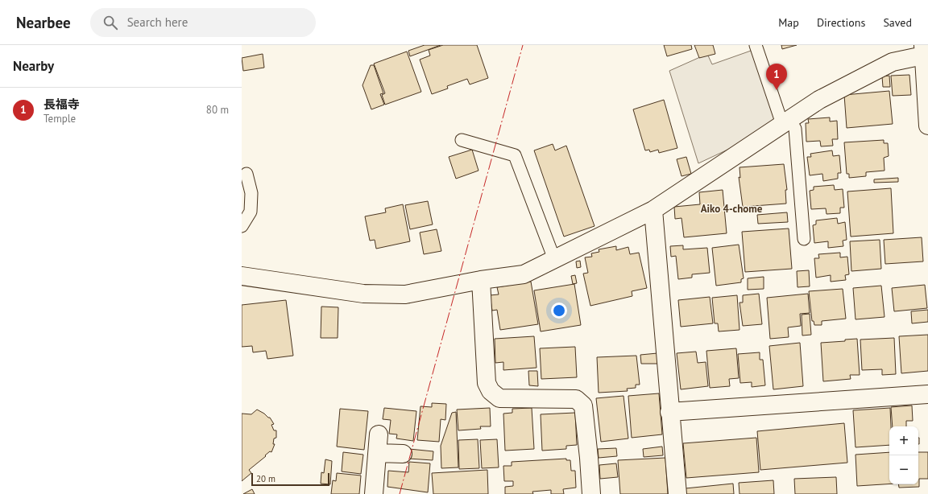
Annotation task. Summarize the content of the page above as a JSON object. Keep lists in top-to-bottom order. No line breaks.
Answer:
{"districts":["Aiko 4-chome"],"scale_bar":"20 m","page":{"header":"Nearbee","search":"Search here","nav":["Map","Directions","Saved"],"heading":"Nearby","pins":"1","list":[{"mark":"1","name":"長福寺","note":"Temple","value":"80 m"}],"map_buttons":["+","−"],"scale":"20 m"}}
